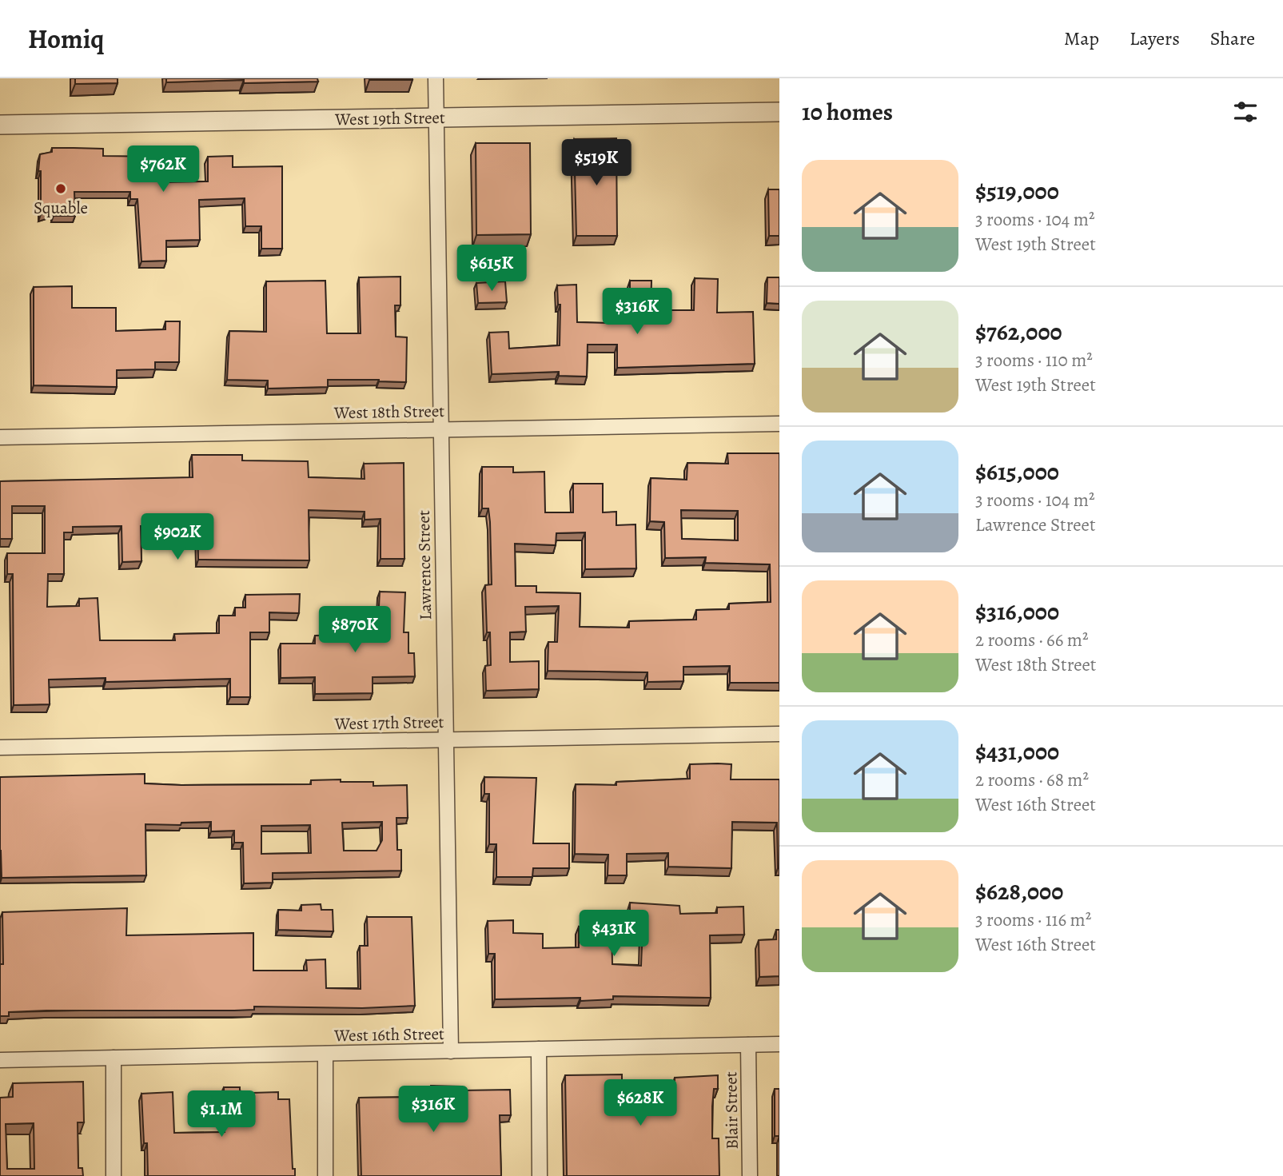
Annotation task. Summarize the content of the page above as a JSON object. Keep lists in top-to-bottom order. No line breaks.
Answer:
{"streets":{"street":["West 19th Street","West 18th Street","Lawrence Street","West 17th Street","West 16th Street","Blair Street"]},"crossings":[["West 19th Street","Lawrence Street"],["West 18th Street","Lawrence Street"],["Lawrence Street","West 17th Street"],["Lawrence Street","West 16th Street"],["West 16th Street","Blair Street"]],"places":["Squable"],"page":{"header":"Homiq","nav":["Map","Layers","Share"],"heading":"10 homes","price":["$519K","$762K","$615K","$316K","$902K","$870K","$431K","$628K","$316K","$1.1M"],"list":[{"name":"$519,000","note":"3 rooms · 104 m² · West 19th Street"},{"name":"$762,000","note":"3 rooms · 110 m² · West 19th Street"},{"name":"$615,000","note":"3 rooms · 104 m² · Lawrence Street"},{"name":"$316,000","note":"2 rooms · 66 m² · West 18th Street"},{"name":"$431,000","note":"2 rooms · 68 m² · West 16th Street"},{"name":"$628,000","note":"3 rooms · 116 m² · West 16th Street"}]}}
